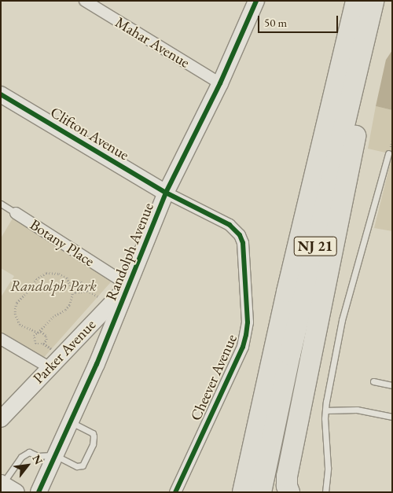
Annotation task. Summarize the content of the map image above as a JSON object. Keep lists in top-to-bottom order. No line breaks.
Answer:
{"streets":{"highway":["NJ 21"],"street":["Mahar Avenue","Clifton Avenue","Botany Place","Randolph Avenue","Parker Avenue","Cheever Avenue"]},"crossings":[["Mahar Avenue","Randolph Avenue"],["Clifton Avenue","Randolph Avenue"],["Clifton Avenue","Cheever Avenue"],["Botany Place","Randolph Avenue"],["Botany Place","Parker Avenue"],["Randolph Avenue","Parker Avenue"],["Randolph Avenue","Cheever Avenue"]],"parks":["Randolph Park"],"scale_bar":"50 m","north":"top right"}
